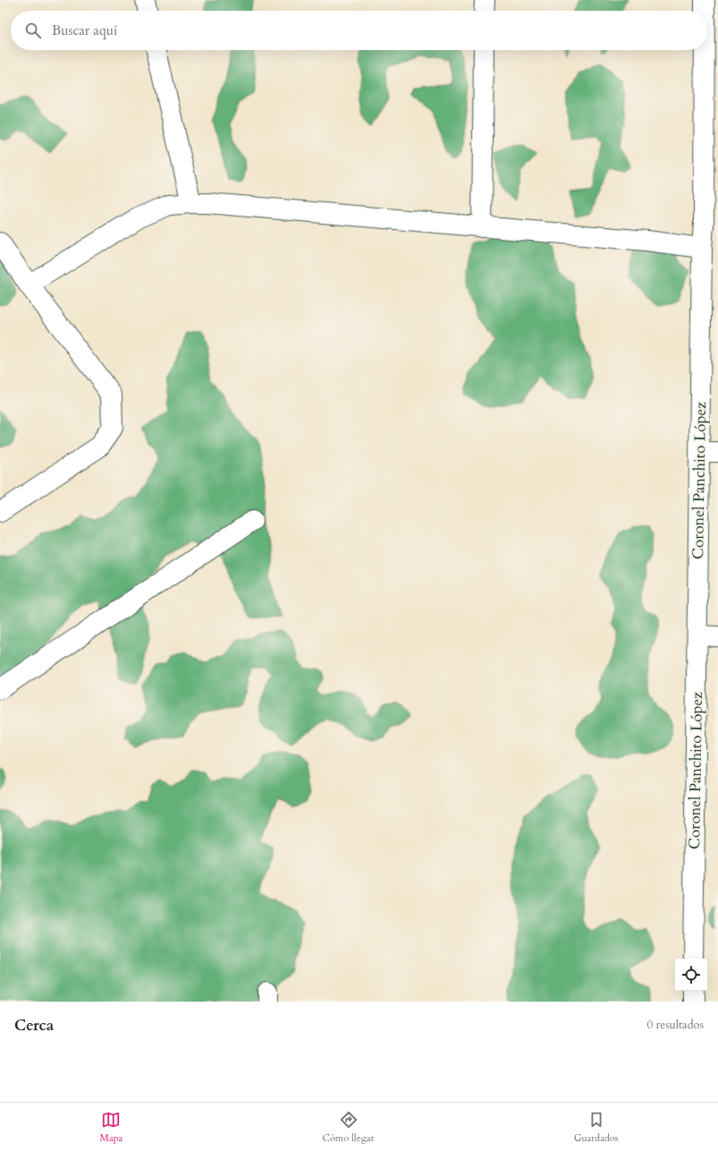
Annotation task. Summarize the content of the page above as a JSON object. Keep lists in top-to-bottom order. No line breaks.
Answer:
{"streets":{"street":["Coronel Panchito López"]},"page":{"search":"Buscar aquí","heading":["Cerca","0 resultados"],"nav":["Mapa","Cómo llegar","Guardados"]}}
